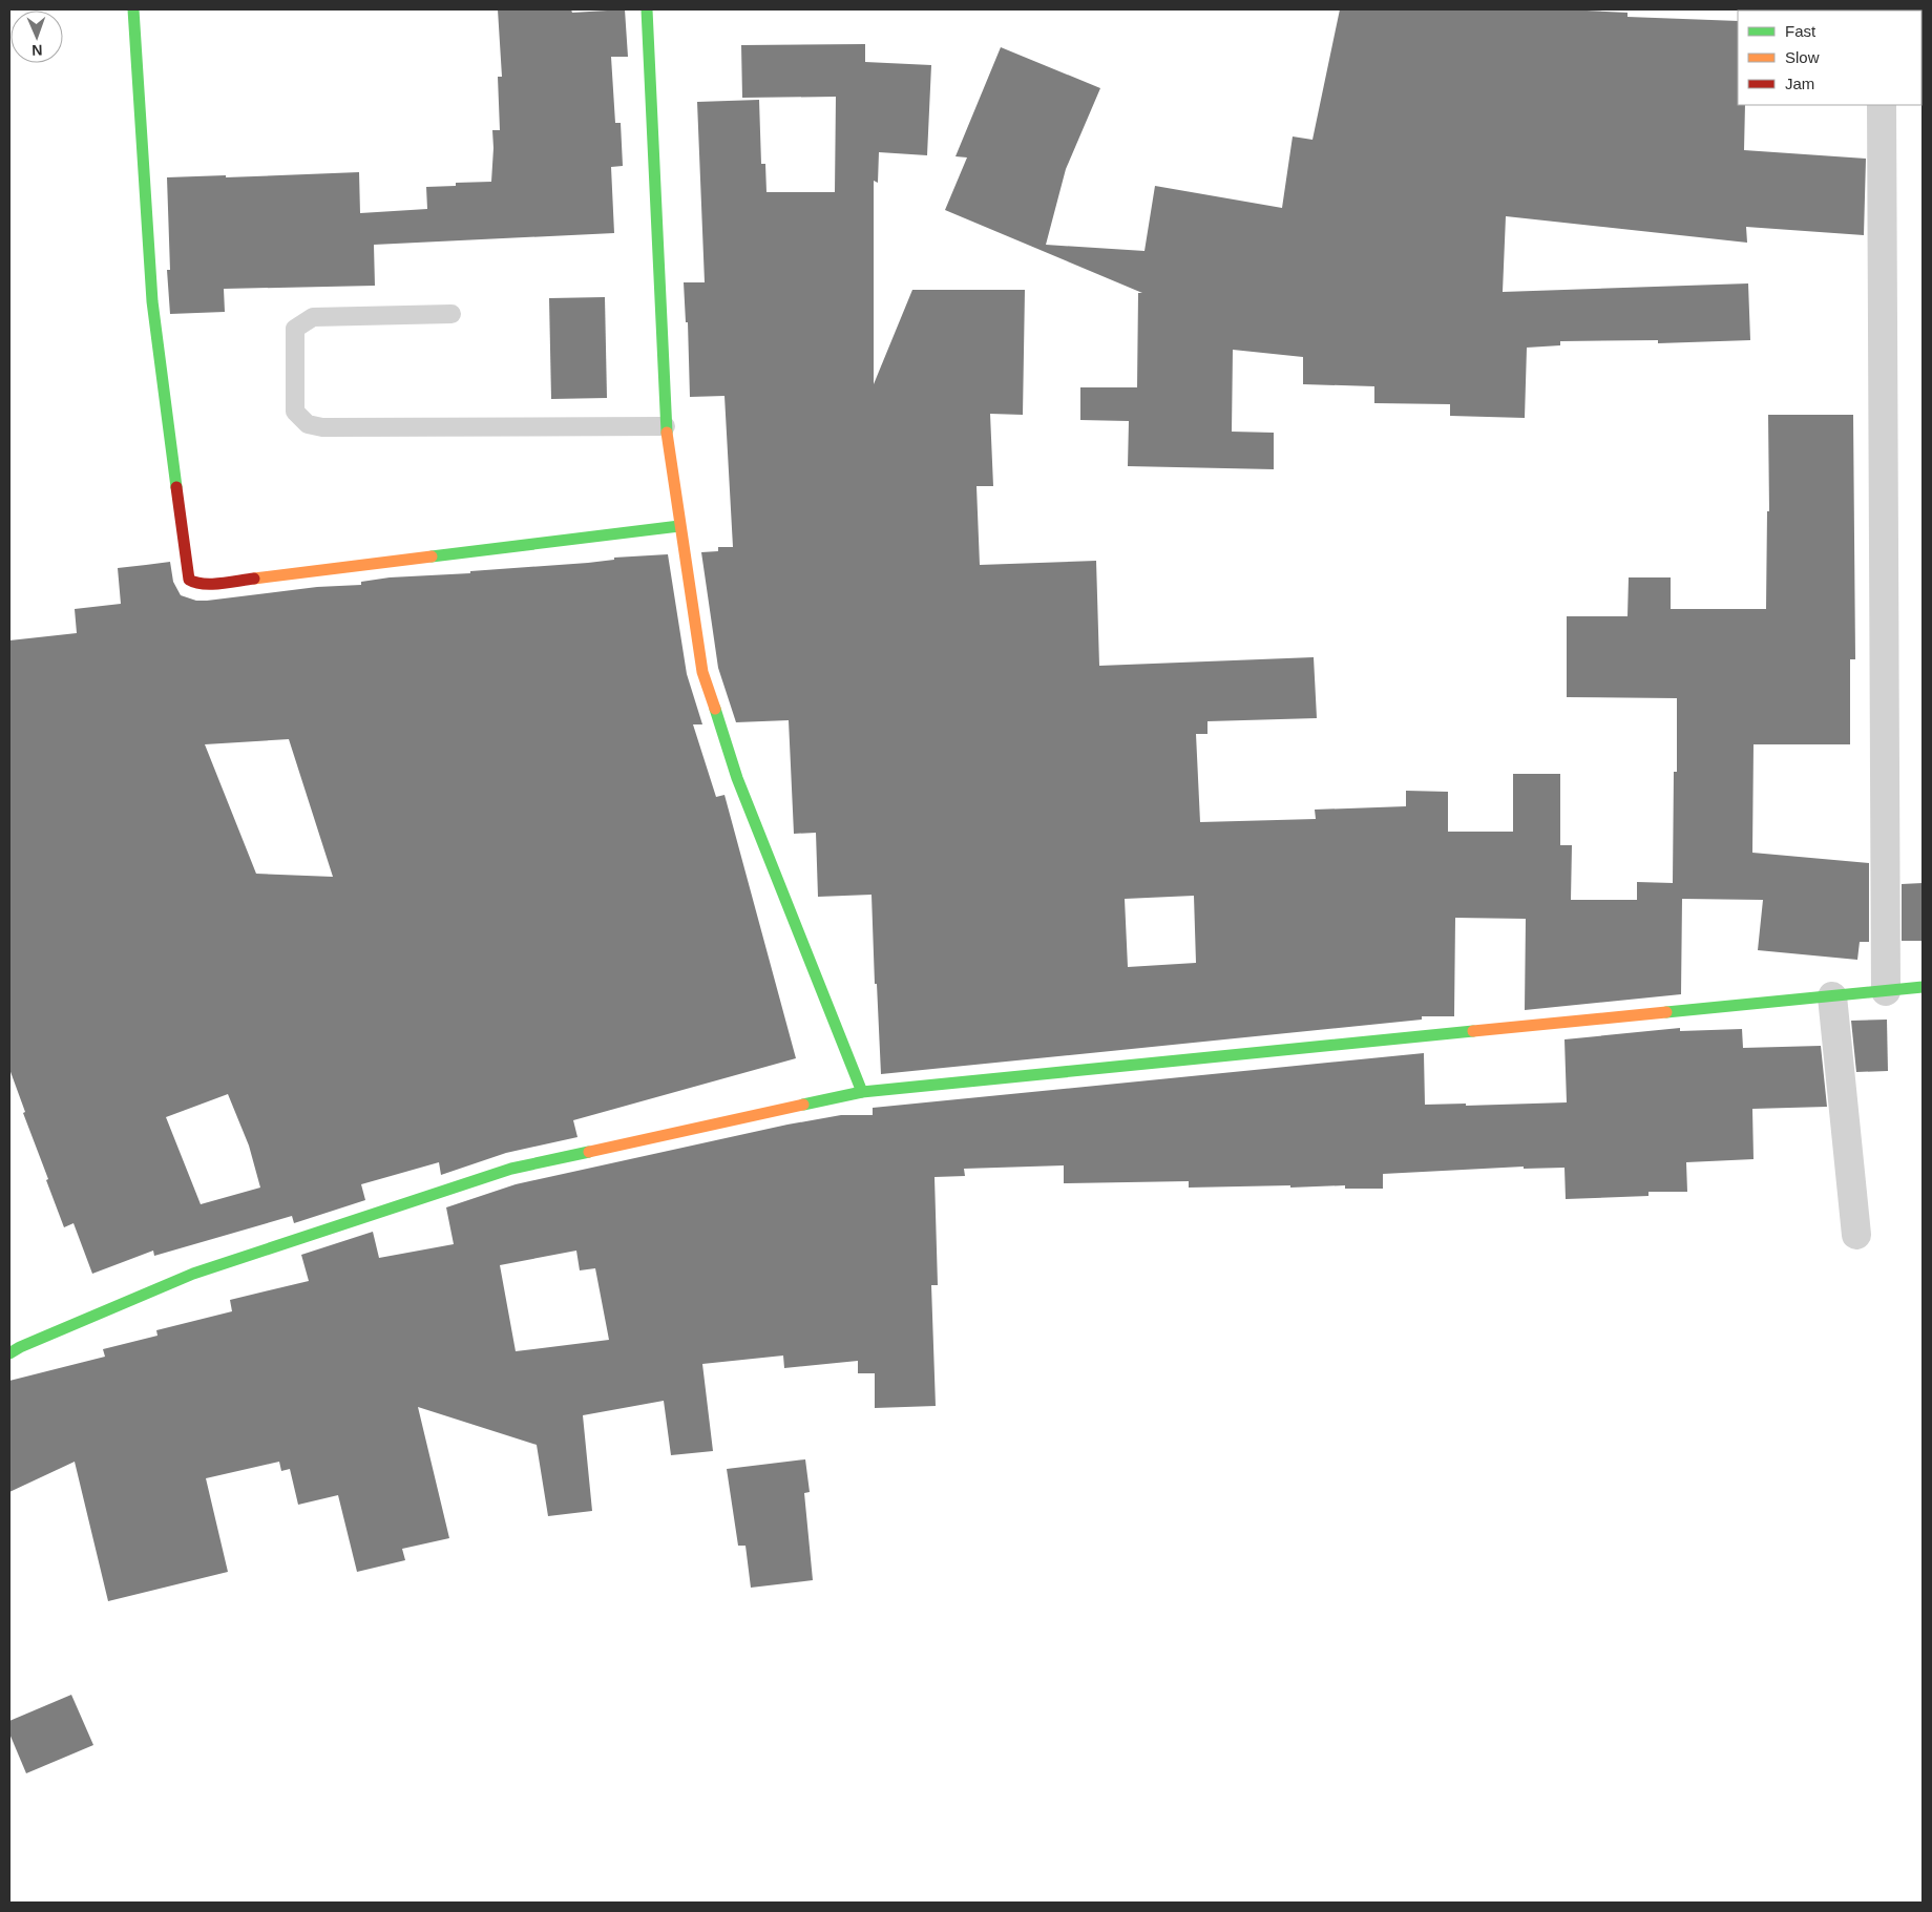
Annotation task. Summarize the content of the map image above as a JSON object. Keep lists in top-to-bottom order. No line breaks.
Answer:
{"legend":["Fast","Slow","Jam"],"north":"bottom"}
